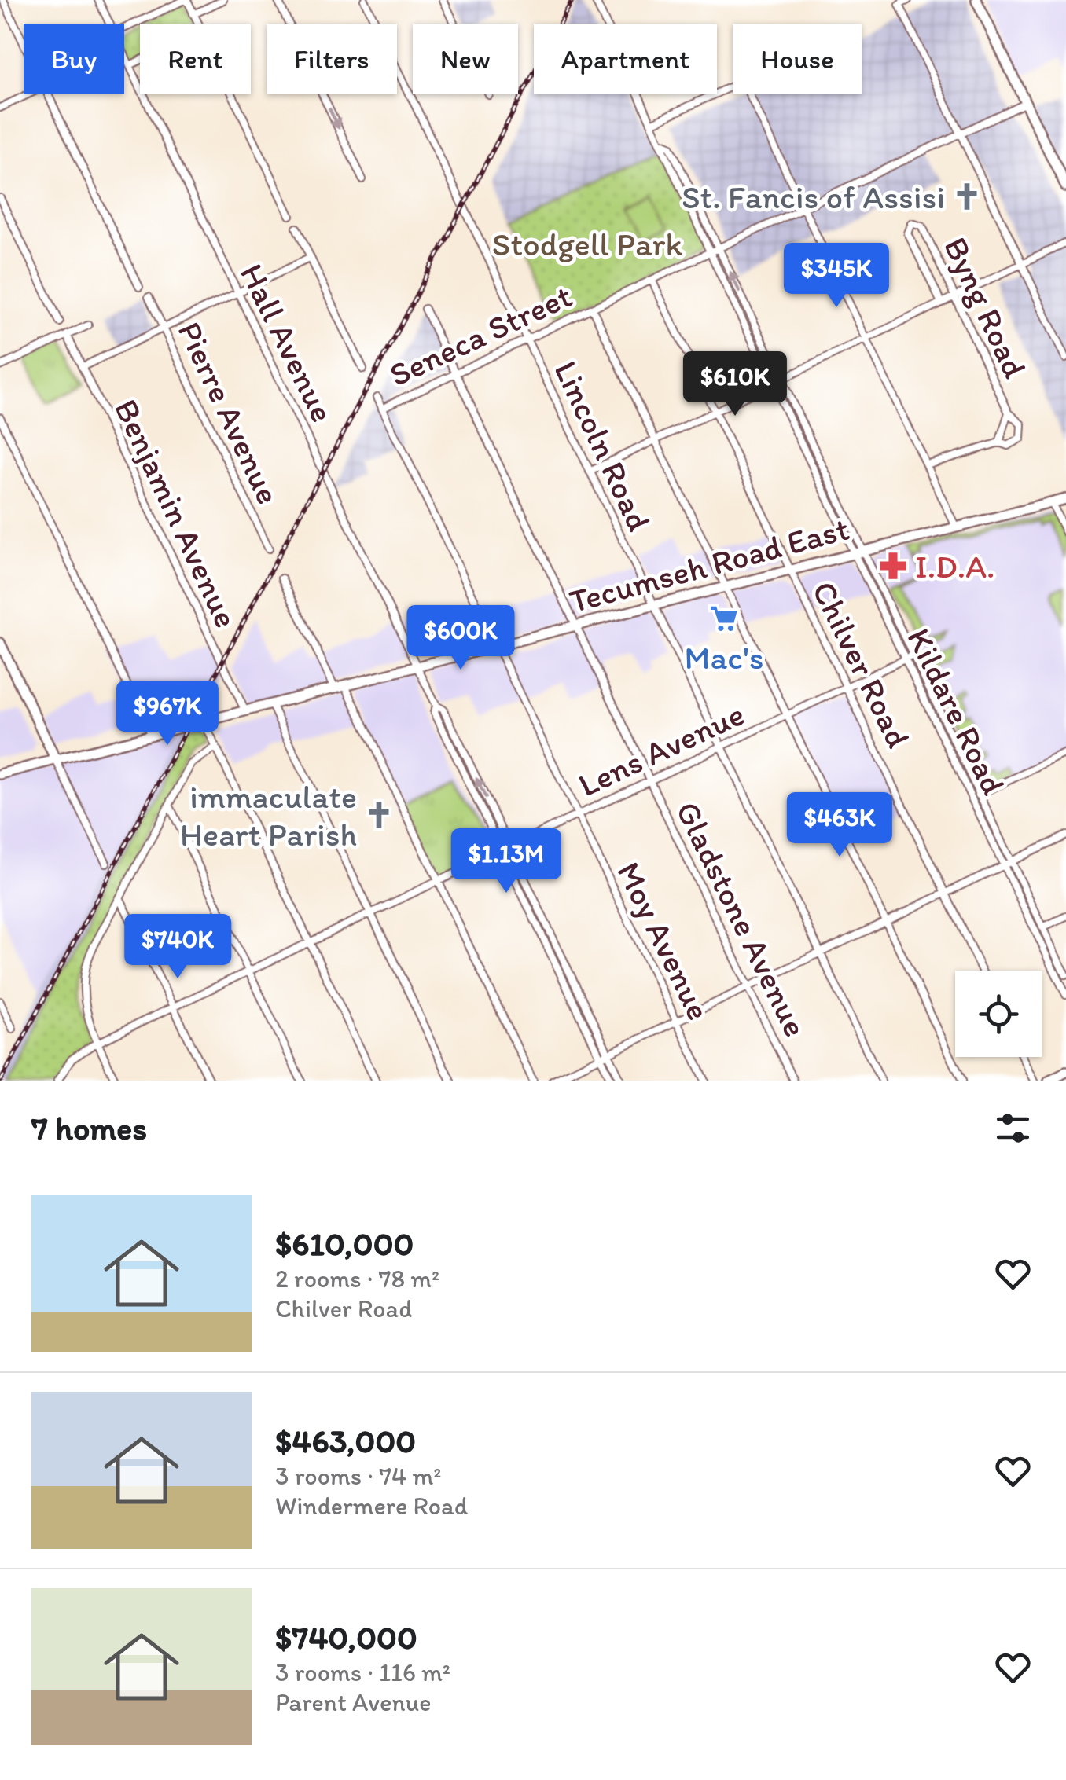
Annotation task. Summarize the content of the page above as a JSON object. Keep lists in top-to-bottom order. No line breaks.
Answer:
{"streets":{"main road":["Tecumseh Road East"],"street":["Byng Road","Seneca Street","Hall Avenue","Pierre Avenue","Lincoln Road","Benjamin Avenue","Chilver Road","Kildare Road","Lens Avenue","Gladstone Avenue","Moy Avenue"]},"crossings":[["Seneca Street","Lincoln Road"],["Seneca Street","Chilver Road"],["Seneca Street","Kildare Road"],["Seneca Street","Gladstone Avenue"],["Seneca Street","Moy Avenue"],["Hall Avenue","Tecumseh Road East"],["Hall Avenue","Lens Avenue"],["Lincoln Road","Tecumseh Road East"],["Lincoln Road","Lens Avenue"],["Benjamin Avenue","Tecumseh Road East"],["Tecumseh Road East","Chilver Road"],["Tecumseh Road East","Kildare Road"],["Tecumseh Road East","Gladstone Avenue"],["Tecumseh Road East","Moy Avenue"],["Chilver Road","Lens Avenue"],["Kildare Road","Lens Avenue"],["Lens Avenue","Gladstone Avenue"],["Lens Avenue","Moy Avenue"]],"parks":["Stodgell Park"],"places":{"church":["St. Fancis of Assisi","immaculate Heart Parish"],"pharmacy":["I.D.A."],"supermarket":["Mac's"]},"page":{"chip":["Buy","Rent","Filters","New","Apartment","House"],"price":["$345K","$610K","$600K","$967K","$463K","$1.13M","$740K"],"heading":"7 homes","list":[{"name":"$610,000","note":"2 rooms · 78 m² · Chilver Road"},{"name":"$463,000","note":"3 rooms · 74 m² · Windermere Road"},{"name":"$740,000","note":"3 rooms · 116 m² · Parent Avenue"}]}}
